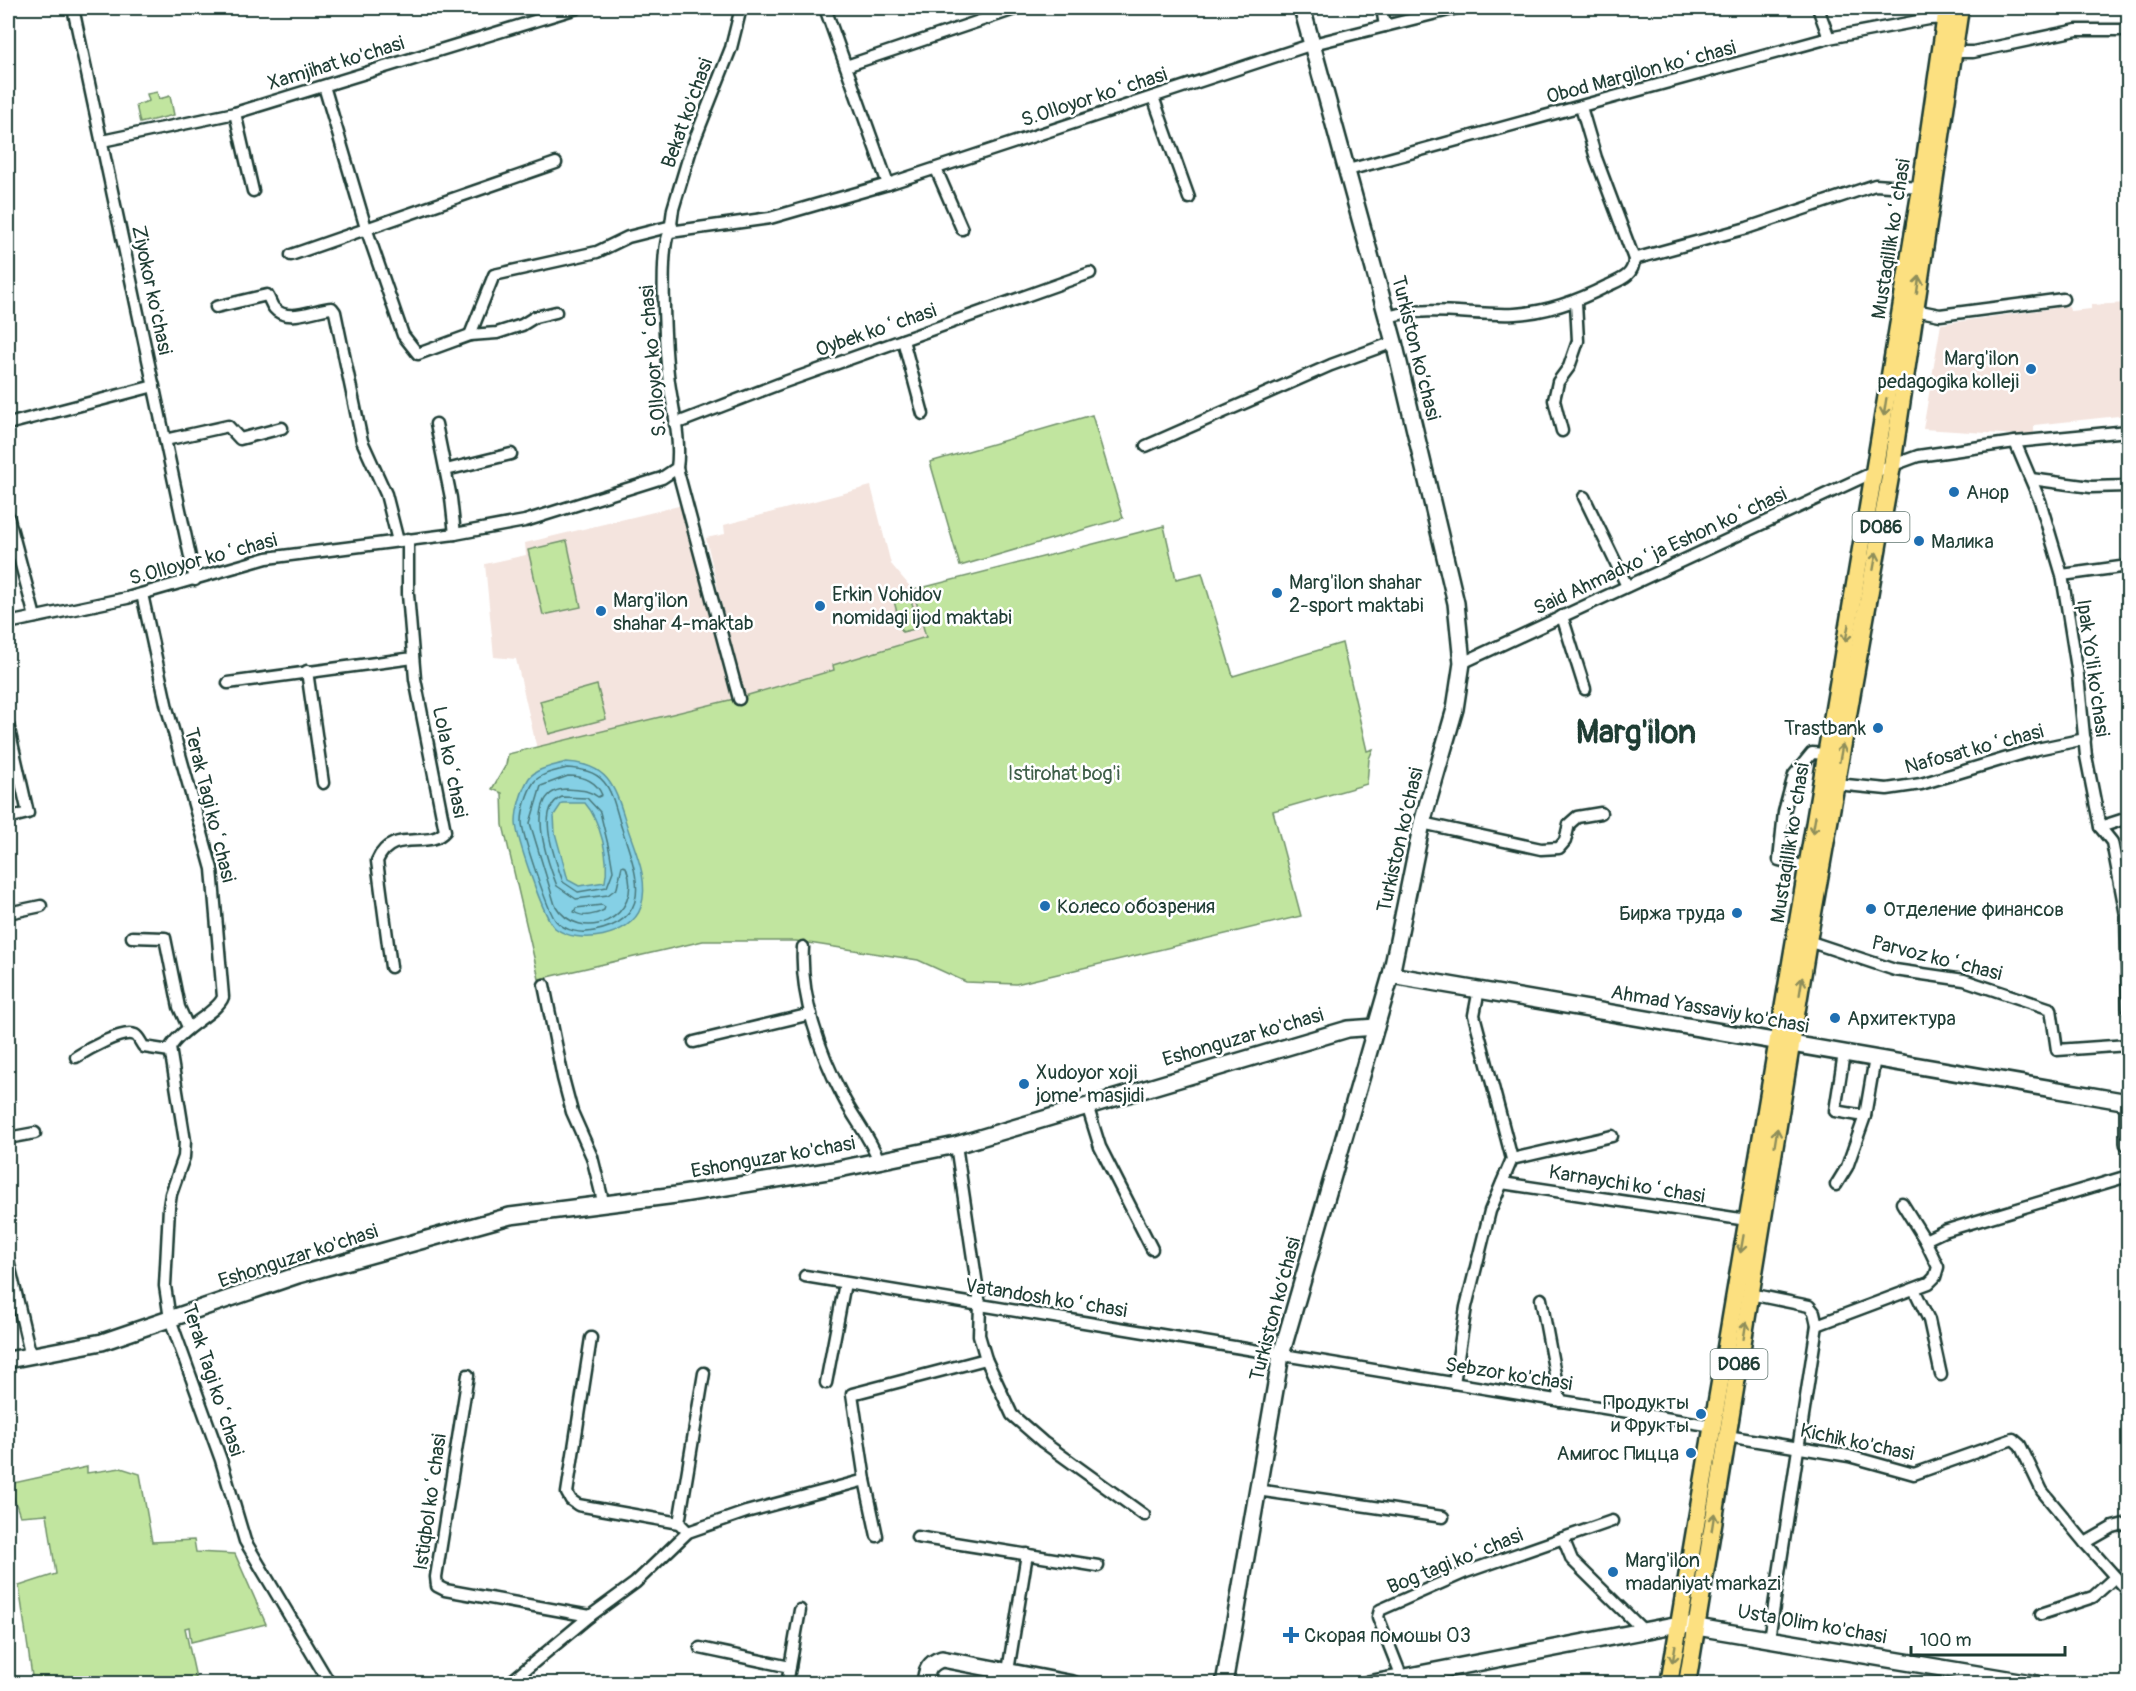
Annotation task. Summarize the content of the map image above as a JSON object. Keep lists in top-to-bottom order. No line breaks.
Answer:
{"streets":{"main road":["Mustaqillik koʻchasi","Turkiston ko’chasi","D086","Ahmad Yassaviy ko'chasi","Eshonguzar ko'chasi","Usta Olim ko'chasi"],"street":["Xamjihat ko'chasi","Obod Margilon koʻchasi","S.Olloyor koʻchasi","Bekat ko'chasi","Ziyokor ko'chasi","Oybek koʻchasi","Said Ahmadxoʻja Eshon koʻchasi","Ipak Yo'li ko'chasi","Nafosat koʻchasi","Lola koʻchasi","Terak Tagi koʻchasi","Parvoz koʻchasi","Karnaychi koʻchasi","Vatandosh koʻchasi","Sebzor ko'chasi","Kichik ko'chasi","Istiqbol koʻchasi","Bog tagi koʻchasi"]},"crossings":[["Xamjihat ko'chasi","Ziyokor ko'chasi"],["Obod Margilon koʻchasi","Mustaqillik koʻchasi"],["Obod Margilon koʻchasi","Turkiston ko’chasi"],["S.Olloyor koʻchasi","Bekat ko'chasi"],["S.Olloyor koʻchasi","Ziyokor ko'chasi"],["S.Olloyor koʻchasi","Oybek koʻchasi"],["S.Olloyor koʻchasi","Turkiston ko’chasi"],["S.Olloyor koʻchasi","Lola koʻchasi"],["S.Olloyor koʻchasi","Terak Tagi koʻchasi"],["Mustaqillik koʻchasi","Said Ahmadxoʻja Eshon koʻchasi"],["Mustaqillik koʻchasi","Nafosat koʻchasi"],["Mustaqillik koʻchasi","Parvoz koʻchasi"],["Mustaqillik koʻchasi","Ahmad Yassaviy ko'chasi"],["Mustaqillik koʻchasi","Karnaychi koʻchasi"],["Mustaqillik koʻchasi","Sebzor ko'chasi"],["Mustaqillik koʻchasi","Kichik ko'chasi"],["Mustaqillik koʻchasi","Usta Olim ko'chasi"],["Turkiston ko’chasi","Said Ahmadxoʻja Eshon koʻchasi"],["Turkiston ko’chasi","Ahmad Yassaviy ko'chasi"],["Turkiston ko’chasi","Eshonguzar ko'chasi"],["Turkiston ko’chasi","Vatandosh koʻchasi"],["Said Ahmadxoʻja Eshon koʻchasi","Ipak Yo'li ko'chasi"],["Ipak Yo'li ko'chasi","Nafosat koʻchasi"],["Terak Tagi koʻchasi","Eshonguzar ko'chasi"],["Vatandosh koʻchasi","Sebzor ko'chasi"],["Bog tagi koʻchasi","Usta Olim ko'chasi"]],"districts":["Marg'ilon"],"parks":["Istirohat bog'i"],"places":{"other":["Marg'ilon pedagogika kolleji","Анор","Малика","Marg'ilon shahar 2-sport maktabi","Erkin Vohidov nomidagi ijod maktabi","Marg'ilon shahar 4-maktab","Trastbank","Колесо обозрения","Отделение финансов","Биржа труда","Архитектура","Xudoyor xoji jome' masjidi","Продукты и Фрукты","Амигос Пицца","Marg'ilon madaniyat markazi"],"health":["Скорая помошы 03"]},"scale_bar":"100 m"}
